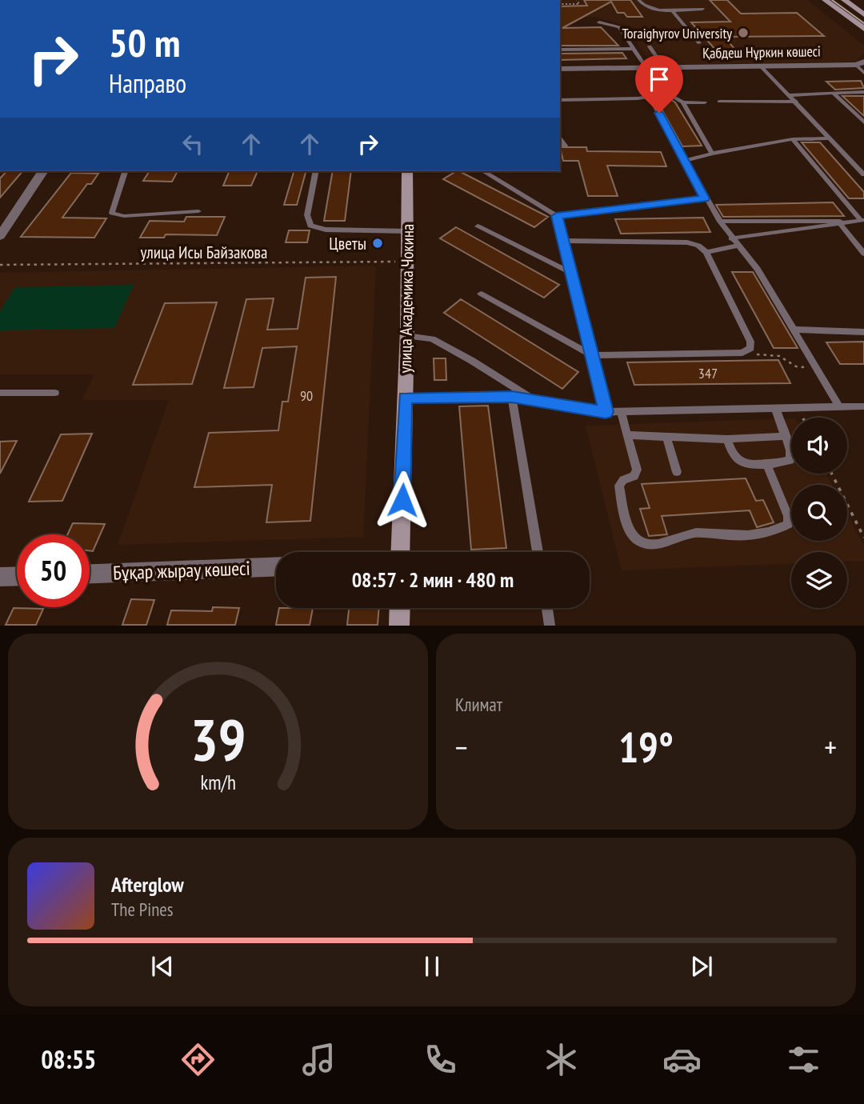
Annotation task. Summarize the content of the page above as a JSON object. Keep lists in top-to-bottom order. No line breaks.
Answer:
{"streets":{"main road":["улица Академика Чокина"],"street":["Қабдеш Нұркин көшесі","Бұқар жырау көшесі"],"path":["улица Исы Байзакова"]},"crossings":[["улица Исы Байзакова","улица Академика Чокина"]],"places":["Toraighyrov University","Цветы"],"house_numbers":["347","90"],"page":{"turn":["50 m","Направо"],"limit":"50","trip":"08:57 · 2 мин · 480 m","tile":"Климат","heat":["−","19°","+"],"song":["Afterglow","The Pines"],"tabs":"08:55","gauge":["39","km/h"]}}
